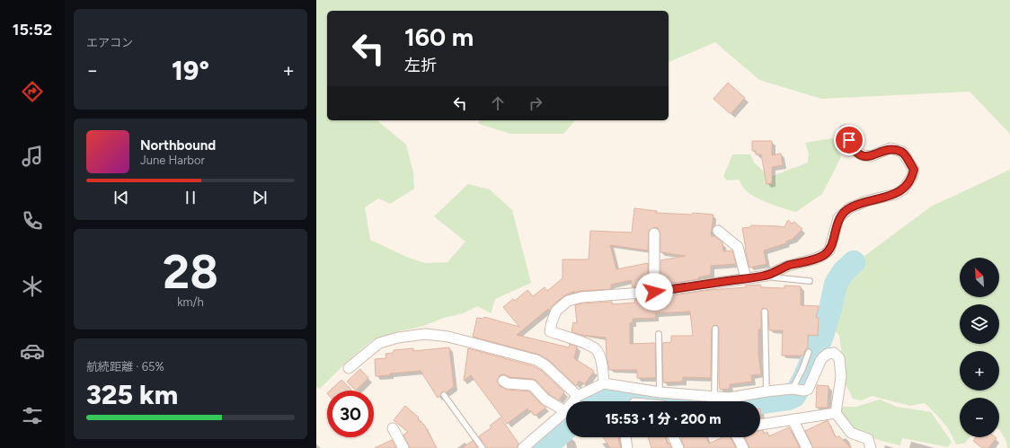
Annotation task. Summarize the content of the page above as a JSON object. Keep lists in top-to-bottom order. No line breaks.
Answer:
{"north":"top left","page":{"tabs":"15:52","tile":["エアコン",["28","km/h"],["航続距離 · 65%","325 km"]],"turn":["160 m","左折"],"heat":["−","19°","+"],"song":["Northbound","June Harbor"],"map_buttons":["+","−"],"limit":"30","trip":"15:53 · 1 分 · 200 m"}}
